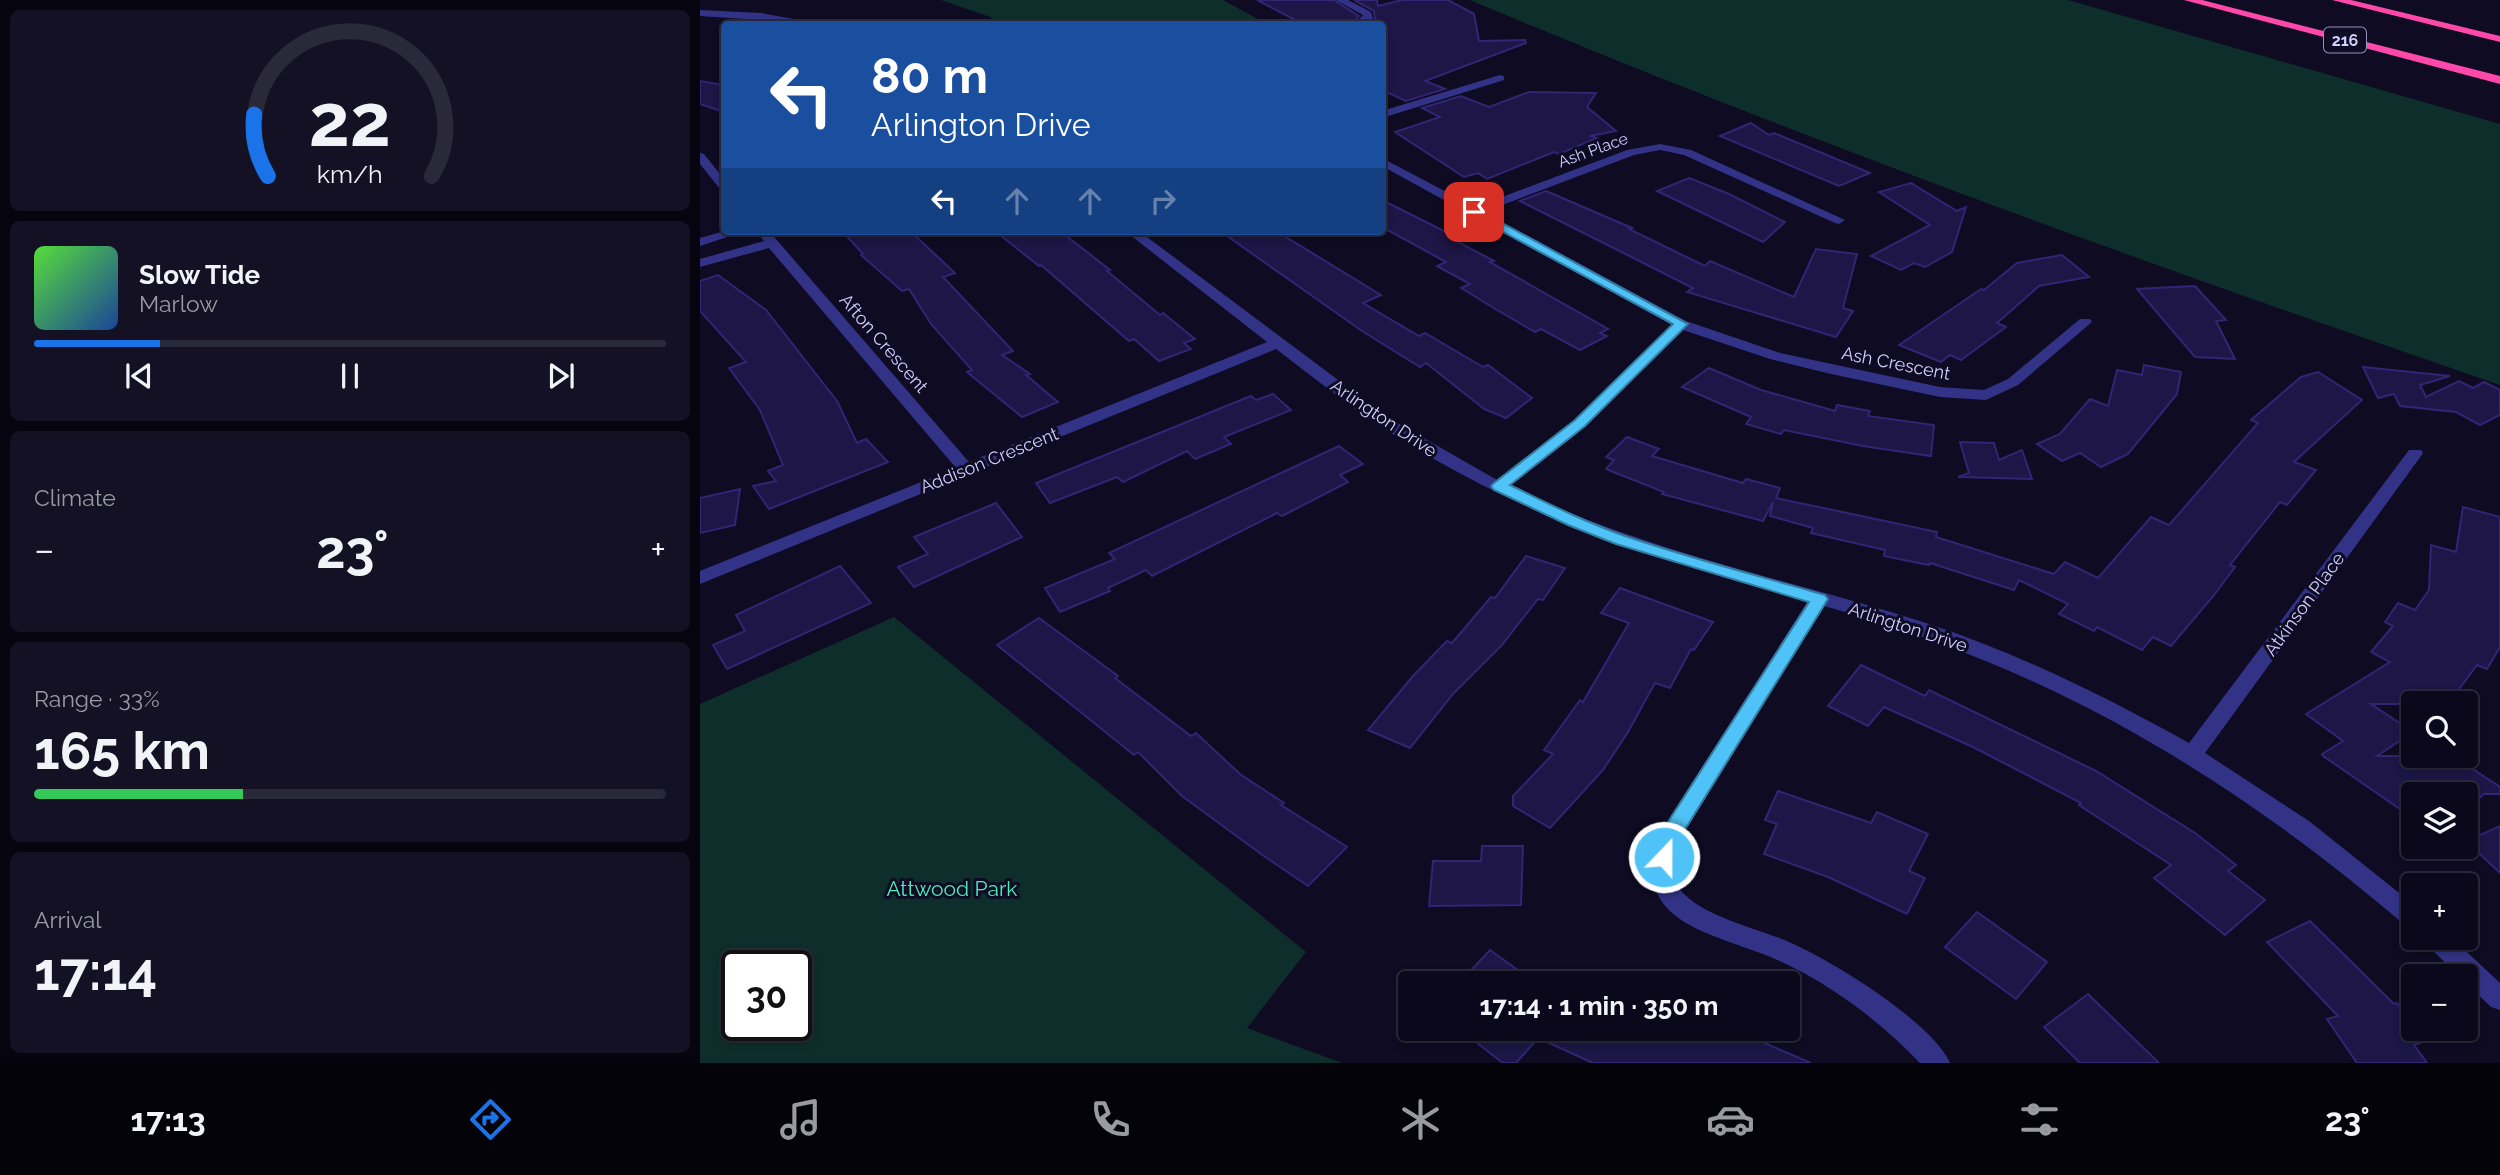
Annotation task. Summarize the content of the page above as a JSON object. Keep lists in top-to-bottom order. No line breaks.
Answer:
{"streets":{"highway":["216"],"street":["Ash Place","Afton Crescent","Ash Crescent","Arlington Drive","Addison Crescent","Atkinson Place"]},"crossings":[["Ash Place","Ash Crescent"],["Afton Crescent","Addison Crescent"],["Arlington Drive","Addison Crescent"],["Arlington Drive","Atkinson Place"]],"parks":["Attwood Park"],"page":{"turn":["80 m","Arlington Drive"],"song":["Slow Tide","Marlow"],"tile":["Climate",["Range · 33%","165 km"],["Arrival","17:14"]],"heat":["−","23°","+"],"map_buttons":["+","−"],"limit":"30","trip":"17:14 · 1 min · 350 m","tabs":["17:13","23°"],"gauge":["22","km/h"]}}
